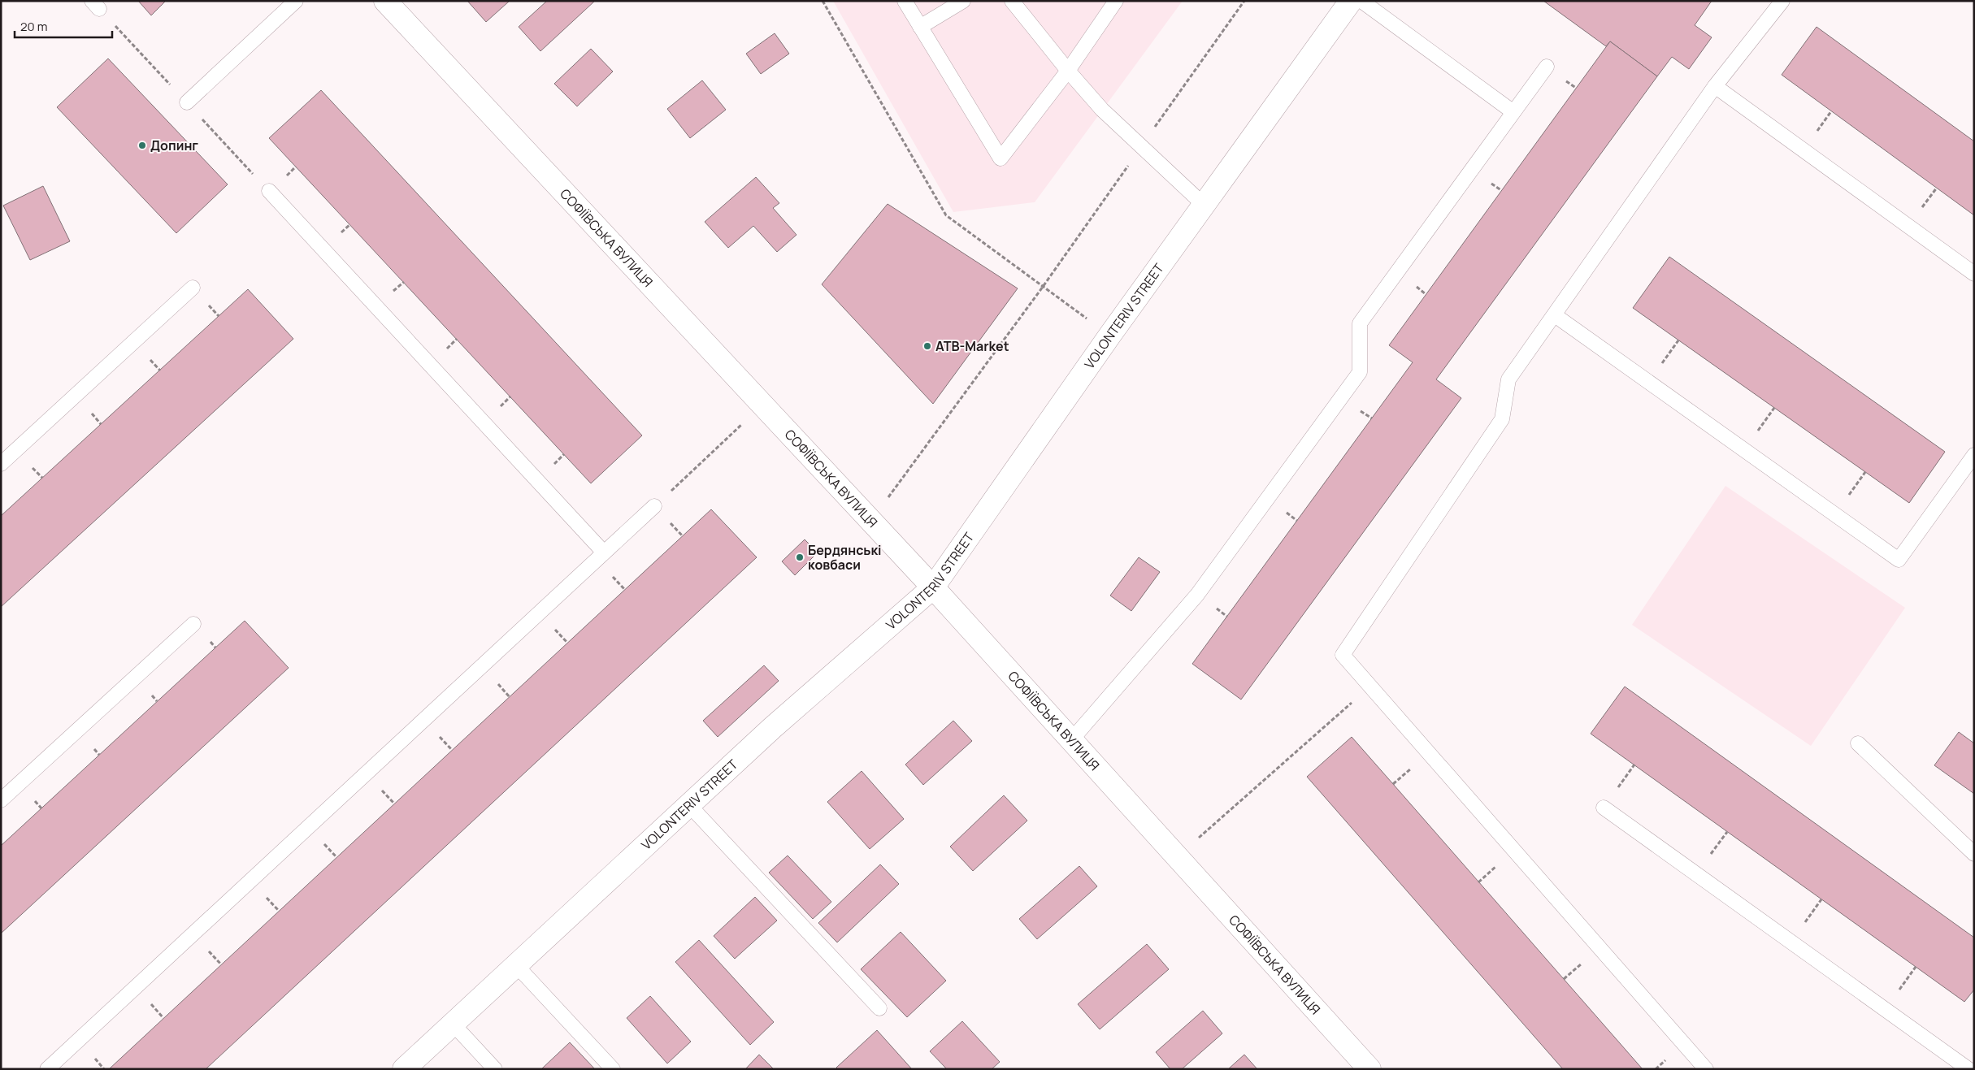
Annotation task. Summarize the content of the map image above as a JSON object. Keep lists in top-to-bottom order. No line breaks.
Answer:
{"streets":{"street":["СОФІЇВСЬКА ВУЛИЦЯ","VOLONTERIV STREET"]},"crossings":[["СОФІЇВСЬКА ВУЛИЦЯ","VOLONTERIV STREET"]],"places":["Допинг","ATB-Market","Бердянські ковбаси"],"scale_bar":"20 m"}
